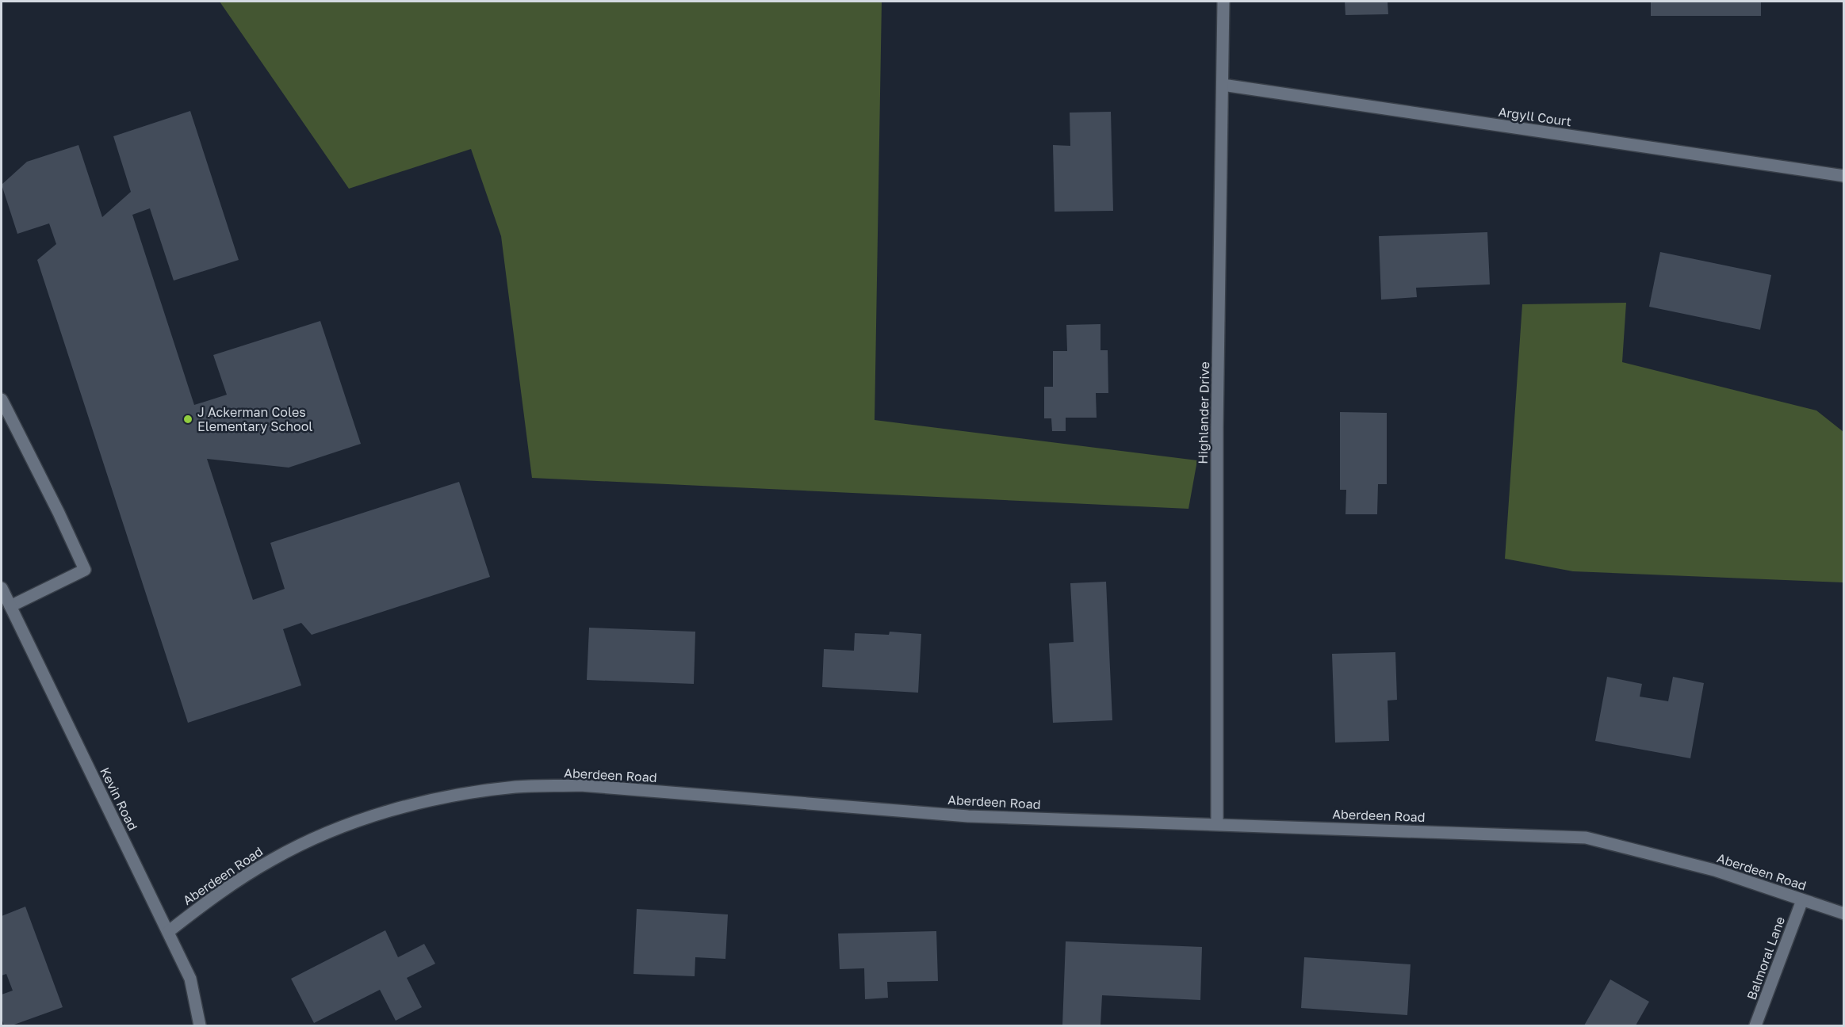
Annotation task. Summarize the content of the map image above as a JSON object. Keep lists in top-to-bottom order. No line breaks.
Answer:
{"streets":{"street":["Argyll Court","Highlander Drive","Aberdeen Road","Kevin Road","Balmoral Lane"]},"crossings":[["Argyll Court","Highlander Drive"],["Highlander Drive","Aberdeen Road"],["Aberdeen Road","Kevin Road"],["Aberdeen Road","Balmoral Lane"]],"places":["J Ackerman Coles Elementary School"]}
